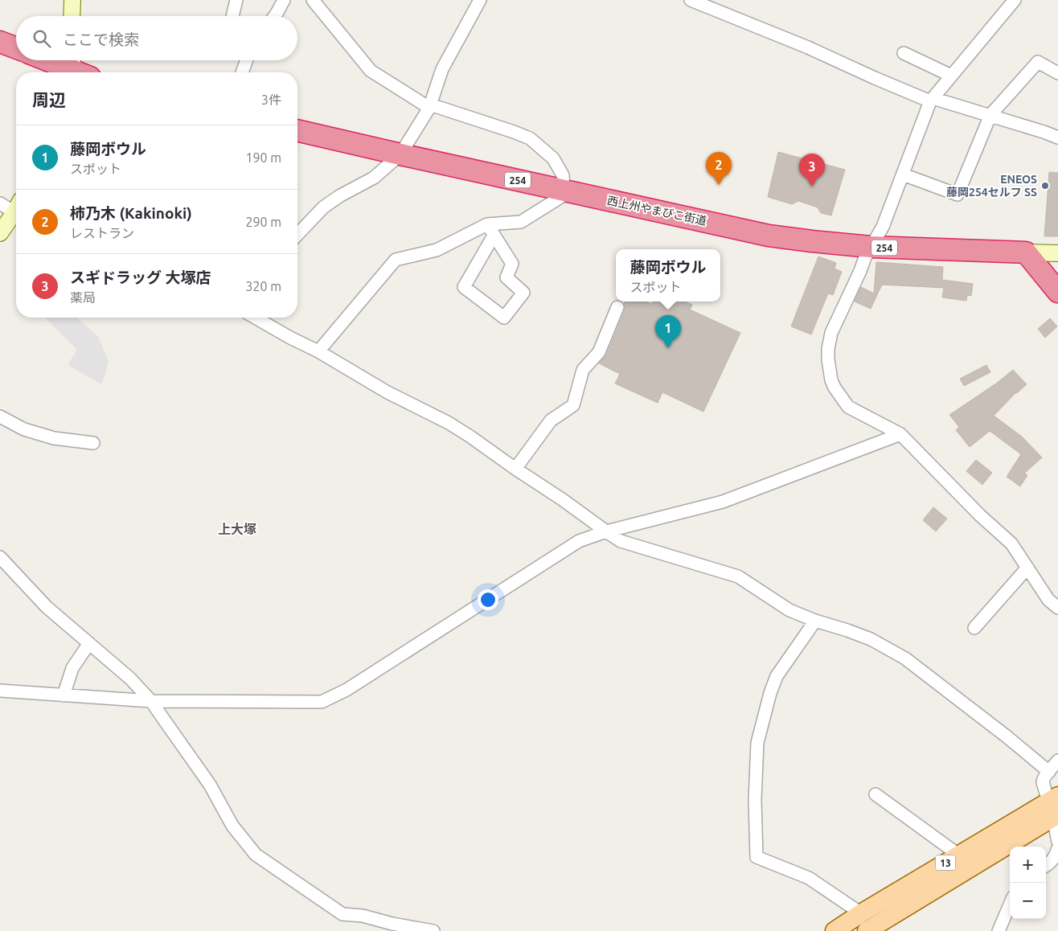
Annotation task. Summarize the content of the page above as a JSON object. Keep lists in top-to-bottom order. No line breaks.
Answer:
{"streets":{"highway":["254","西上州やまびこ街道"],"main road":["13"]},"districts":["上大塚"],"places":["ENEOS 藤岡254セルフ SS"],"page":{"search":"ここで検索","heading":["周辺","3件"],"list":[{"mark":"1","name":"藤岡ボウル","note":"スポット","value":"190 m"},{"mark":"2","name":"柿乃木 (Kakinoki)","note":"レストラン","value":"290 m"},{"mark":"3","name":"スギドラッグ 大塚店","note":"薬局","value":"320 m"}],"pins":["2","3","1"],"popup":["藤岡ボウル","スポット"],"map_buttons":["+","−"]}}
